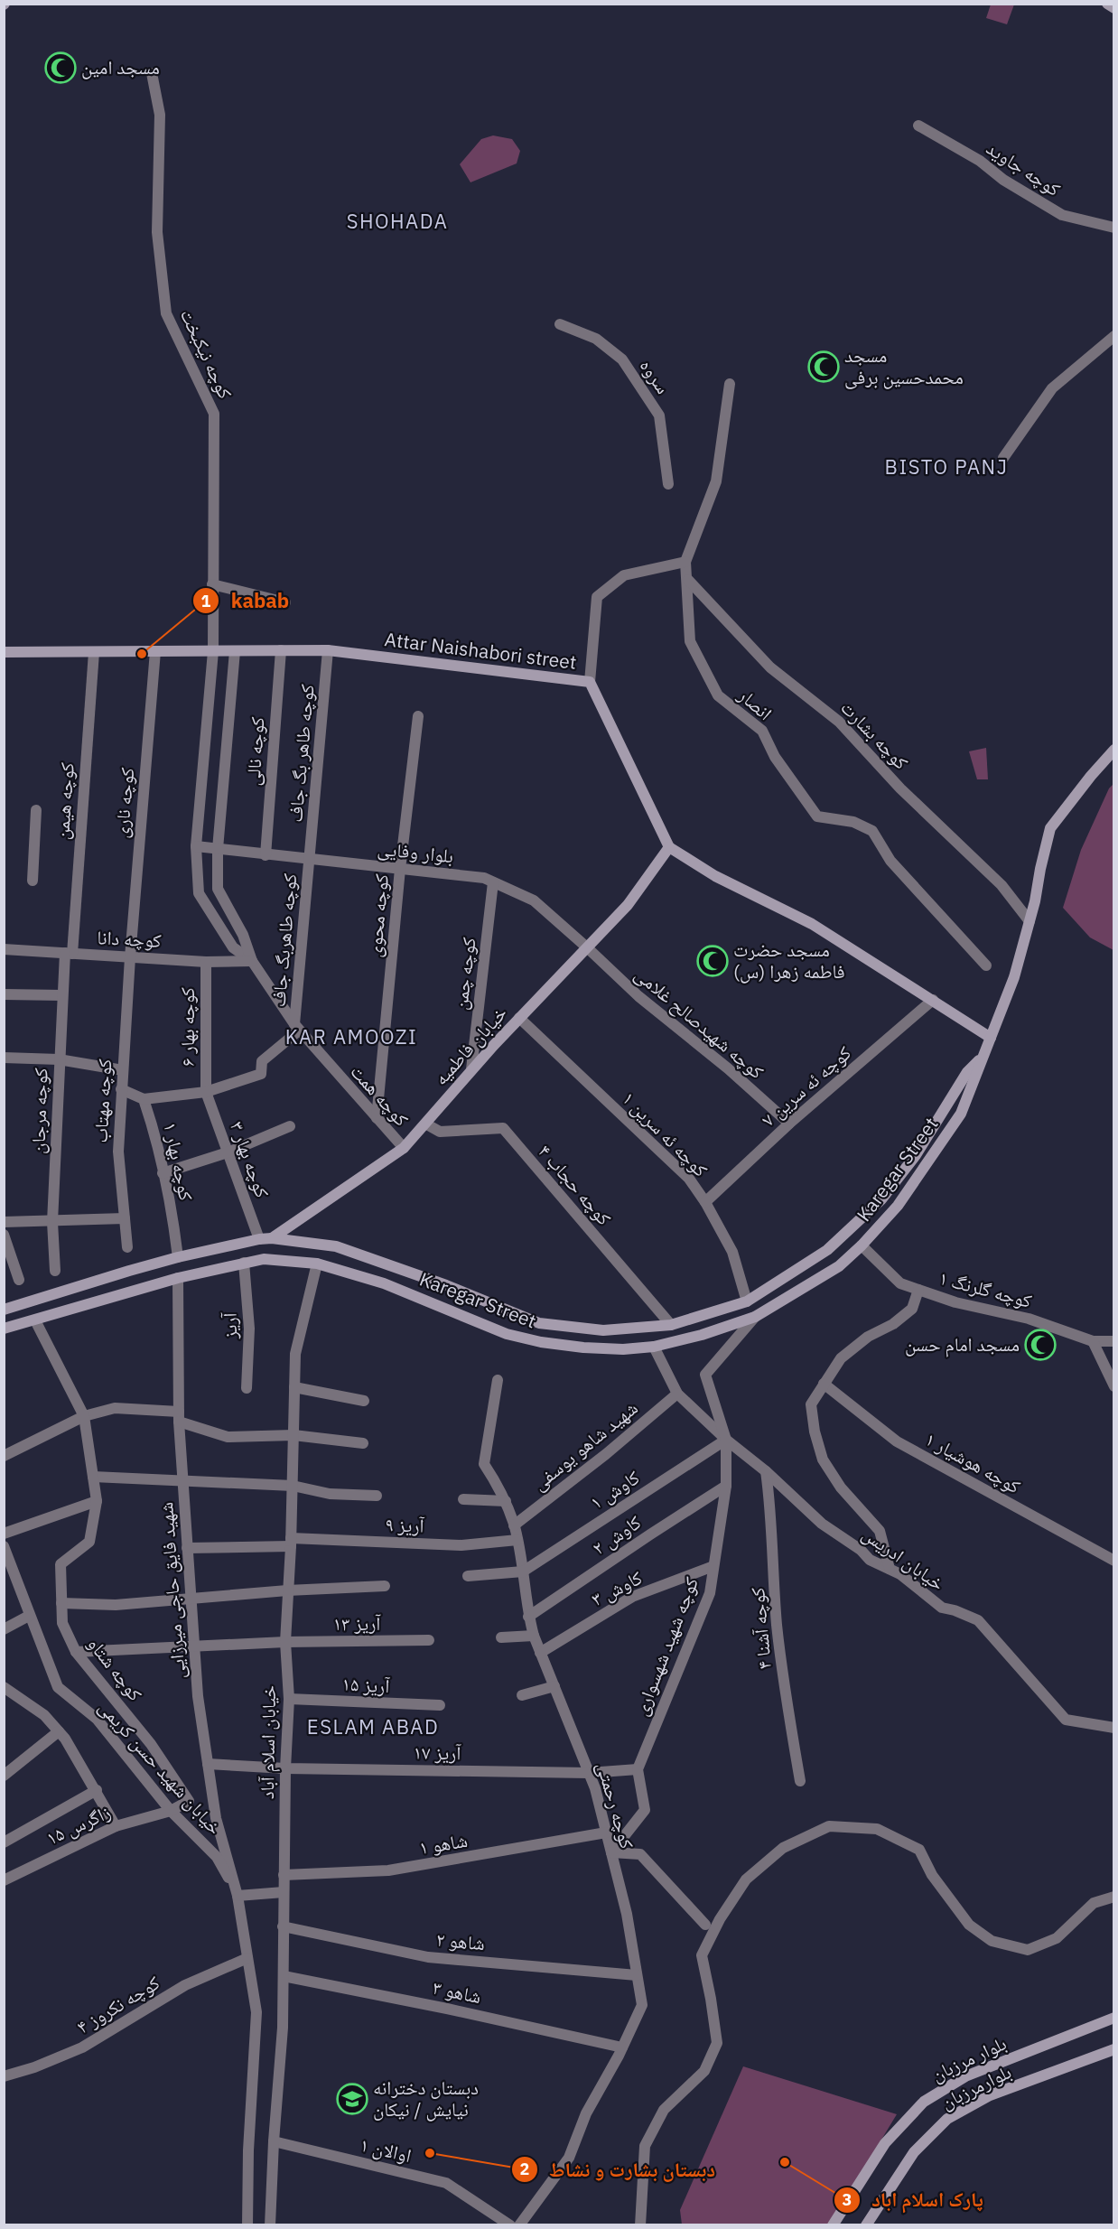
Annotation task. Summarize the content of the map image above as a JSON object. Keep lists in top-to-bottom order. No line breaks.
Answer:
{"streets":{"main road":["Attar Naishabori street","خیابان فاطمیه","Karegar Street","بلوار مرزبان","بلوارمرزبان"],"street":["کوچه جاوید","کوچه نیکبخت","سروه","انصار","کوچه بشارت","کوچه نالی","کوچه طاهر بگ جاف","کوچه هیمن","کوچه ناری","بلوار وفایی","کوچه محوی","کوچه دانا","کوچه طاهربگ جاف","کوچه چمن","کوچه شهیدصالح غلامی","کوچه بهار ۶","کوچه ئه سرین ۷","کوچه همت","کوچه مهتاب","کوچه مرجان","کوچه ئه سرین ۱","کوچه بهار ۳","کوچه بهار ۱","کوچه حجاب ۴","کوچه گلرنگ ۱","آریز","شهید شاهو یوسفی","کوچه هوشیار ۱","کاوش ۱","آریز ۹","کاوش ۲","خیابان ادریس","کاوش ۳","شهید فایق حاجی میرزایی","آریز ۱۳","کوچه آشنا ۴","کوچه شهید شهسواری","کوچه شتاو","آریز ۱۵","خیابان اسلام آباد","آریز ۱۷","خیابان شهید حسن کریمی","کوچه رحمتی","زاگرس ۱۵","شاهو ۱","شاهو ۲","شاهو ۳","کوچه نکروز ۴","اوالان ۱"]},"crossings":[["کوچه نیکبخت","Attar Naishabori street"],["Attar Naishabori street","کوچه نالی"],["Attar Naishabori street","کوچه طاهر بگ جاف"],["Attar Naishabori street","کوچه هیمن"],["Attar Naishabori street","کوچه ناری"],["Attar Naishabori street","خیابان فاطمیه"],["انصار","کوچه بشارت"],["کوچه بشارت","Karegar Street"],["کوچه نالی","بلوار وفایی"],["کوچه طاهر بگ جاف","بلوار وفایی"],["کوچه طاهر بگ جاف","کوچه طاهربگ جاف"],["کوچه هیمن","کوچه دانا"],["کوچه هیمن","کوچه مرجان"],["کوچه ناری","کوچه دانا"],["کوچه ناری","کوچه مهتاب"],["بلوار وفایی","کوچه محوی"],["بلوار وفایی","کوچه طاهربگ جاف"],["بلوار وفایی","کوچه چمن"],["بلوار وفایی","کوچه شهیدصالح غلامی"],["بلوار وفایی","خیابان فاطمیه"],["بلوار وفایی","کوچه همت"],["کوچه محوی","کوچه همت"],["کوچه دانا","کوچه بهار ۶"],["کوچه دانا","کوچه همت"],["کوچه دانا","کوچه مهتاب"],["کوچه دانا","کوچه مرجان"],["کوچه طاهربگ جاف","کوچه همت"],["کوچه چمن","خیابان فاطمیه"],["کوچه شهیدصالح غلامی","خیابان فاطمیه"],["کوچه شهیدصالح غلامی","کوچه ئه سرین ۷"],["کوچه بهار ۶","کوچه بهار ۳"],["خیابان فاطمیه","کوچه همت"],["خیابان فاطمیه","کوچه ئه سرین ۱"],["خیابان فاطمیه","Karegar Street"],["خیابان فاطمیه","کوچه حجاب ۴"],["کوچه ئه سرین ۷","کوچه ئه سرین ۱"],["کوچه ئه سرین ۱","Karegar Street"],["کوچه بهار ۳","Karegar Street"],["کوچه بهار ۱","Karegar Street"],["Karegar Street","کوچه حجاب ۴"],["Karegar Street","کوچه گلرنگ ۱"],["Karegar Street","آریز"],["Karegar Street","شهید فایق حاجی میرزایی"],["Karegar Street","کوچه شهید شهسواری"],["Karegar Street","کوچه شتاو"],["Karegar Street","خیابان اسلام آباد"],["شهید شاهو یوسفی","خیابان ادریس"],["شهید شاهو یوسفی","کوچه رحمتی"],["کاوش ۱","خیابان ادریس"],["کاوش ۱","کوچه شهید شهسواری"],["کاوش ۱","کوچه رحمتی"],["آریز ۹","شهید فایق حاجی میرزایی"],["آریز ۹","خیابان اسلام آباد"],["آریز ۹","کوچه رحمتی"],["کاوش ۲","کوچه شهید شهسواری"],["کاوش ۲","کوچه رحمتی"],["خیابان ادریس","کوچه آشنا ۴"],["خیابان ادریس","کوچه شهید شهسواری"],["کاوش ۳","کوچه شهید شهسواری"],["کاوش ۳","کوچه رحمتی"],["شهید فایق حاجی میرزایی","آریز ۱۳"],["شهید فایق حاجی میرزایی","آریز ۱۷"],["شهید فایق حاجی میرزایی","خیابان شهید حسن کریمی"],["آریز ۱۳","کوچه شتاو"],["آریز ۱۳","خیابان اسلام آباد"],["کوچه شهید شهسواری","آریز ۱۷"],["کوچه شتاو","خیابان شهید حسن کریمی"],["کوچه شتاو","زاگرس ۱۵"],["آریز ۱۵","خیابان اسلام آباد"],["خیابان اسلام آباد","آریز ۱۷"],["خیابان اسلام آباد","شاهو ۱"],["خیابان اسلام آباد","شاهو ۲"],["خیابان اسلام آباد","شاهو ۳"],["خیابان اسلام آباد","اوالان ۱"],["آریز ۱۷","کوچه رحمتی"],["خیابان شهید حسن کریمی","زاگرس ۱۵"],["کوچه رحمتی","شاهو ۱"],["کوچه رحمتی","شاهو ۲"],["کوچه رحمتی","شاهو ۳"]],"districts":["SHOHADA","BISTO PANJ","KAR AMOOZI","ESLAM ABAD"],"places":{"mosque":["مسجد امین","مسجد محمدحسین برفی","مسجد حضرت فاطمه زهرا (س)","مسجد امام حسن"],"other":["kabab","دبستان بشارت و نشاط","پارک اسلام اباد"],"school or university":["دبستان دخترانه نیایش / نیکان"]}}
